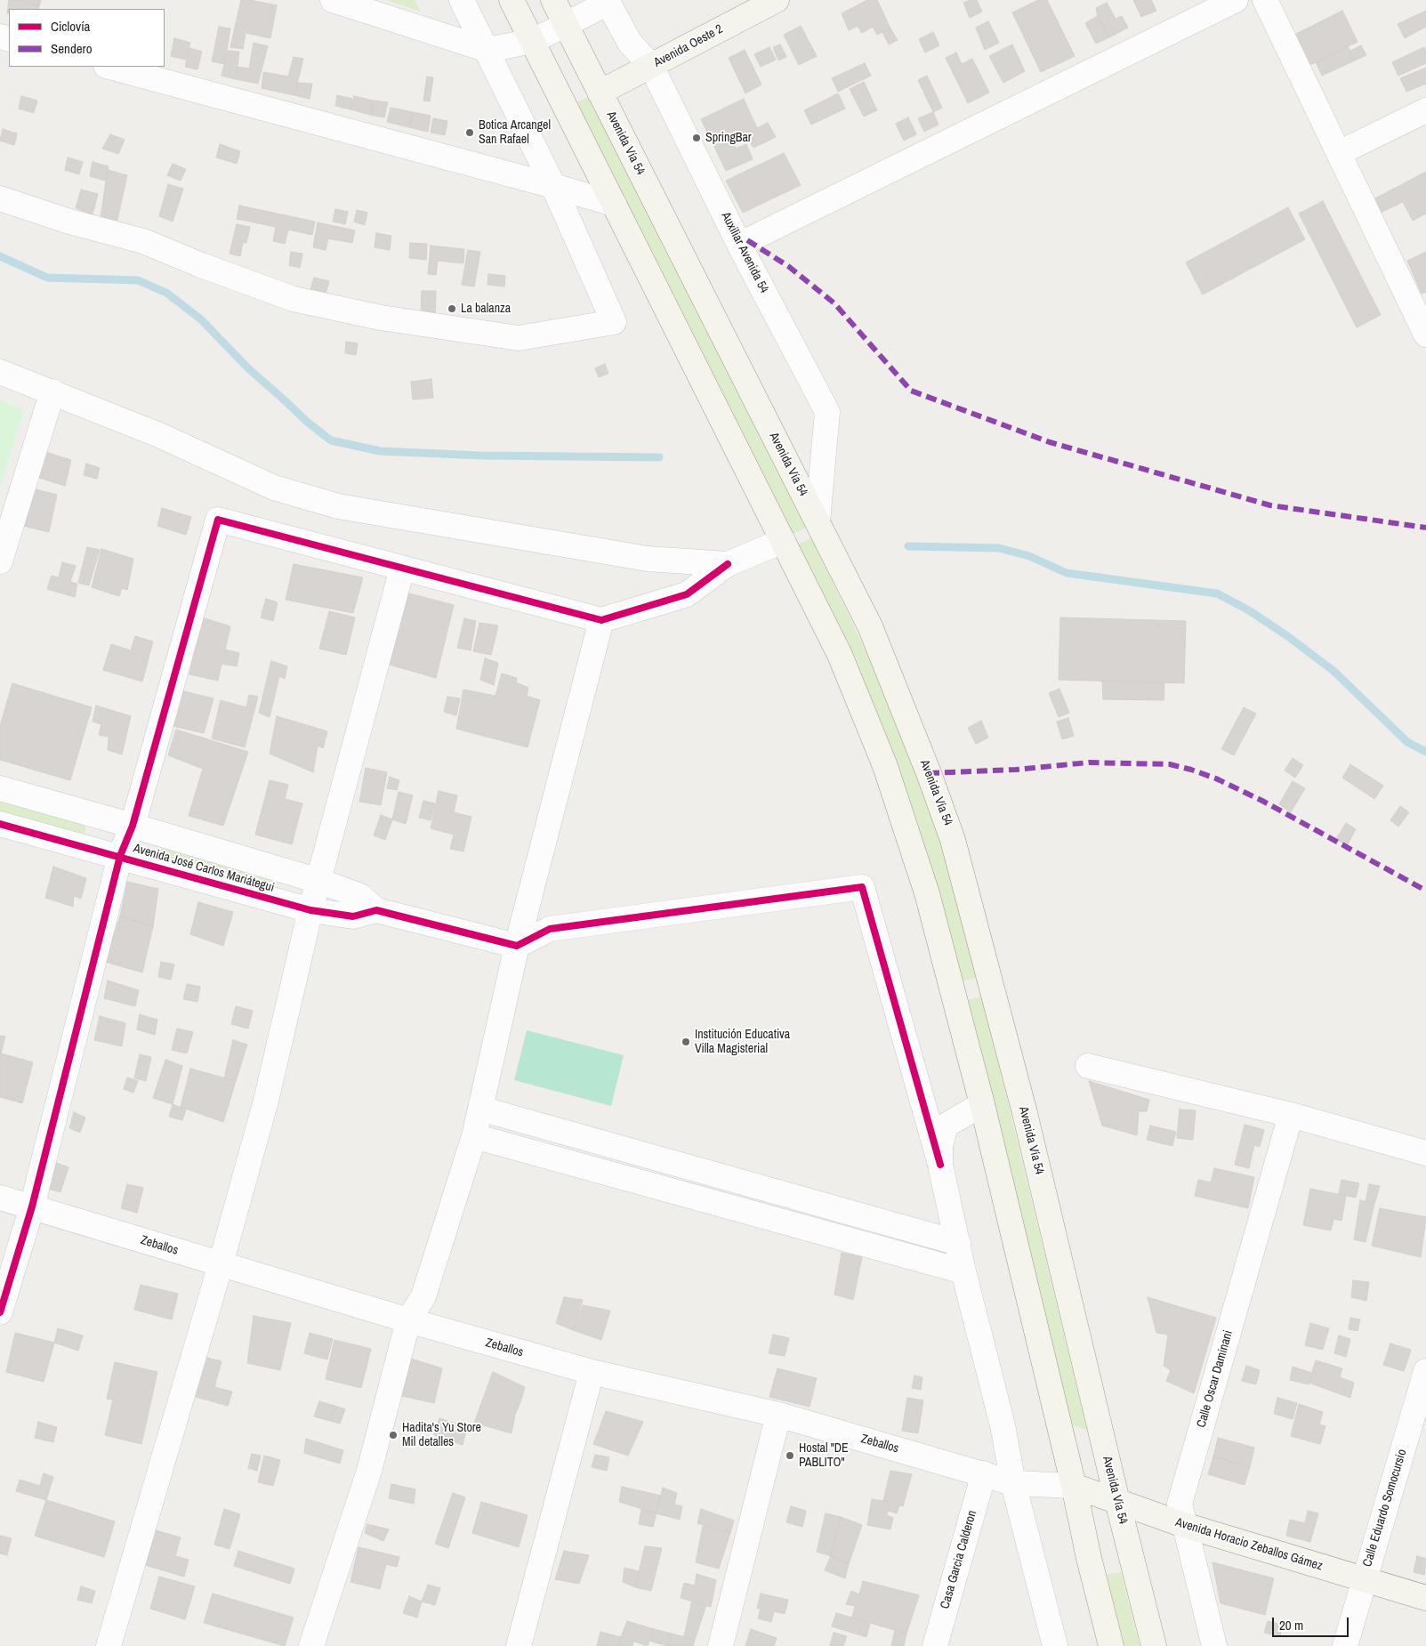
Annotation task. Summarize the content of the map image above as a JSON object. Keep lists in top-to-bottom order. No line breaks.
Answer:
{"streets":{"main road":["Avenida Oeste 2","Avenida Vía 54","Avenida Horacio Zeballos Gámez"],"street":["Auxiliar Avenida 54","Avenida José Carlos Mariátegui","Zeballos","Calle Oscar Daminani","Calle Eduardo Somocursio","Casa Garcia Calderon"]},"crossings":[["Avenida Oeste 2","Avenida Vía 54"],["Avenida Oeste 2","Auxiliar Avenida 54"],["Avenida Vía 54","Auxiliar Avenida 54"],["Avenida Vía 54","Avenida Horacio Zeballos Gámez"],["Zeballos","Avenida Horacio Zeballos Gámez"],["Zeballos","Casa Garcia Calderon"],["Calle Oscar Daminani","Avenida Horacio Zeballos Gámez"],["Calle Eduardo Somocursio","Avenida Horacio Zeballos Gámez"]],"places":["Botica Arcangel San Rafael","SpringBar","La balanza","Institución Educativa Villa Magisterial","Hadita's Yu Store Mil detalles","Hostal \"DE PABLITO\""],"legend":["Ciclovía","Sendero"],"scale_bar":"20 m"}
